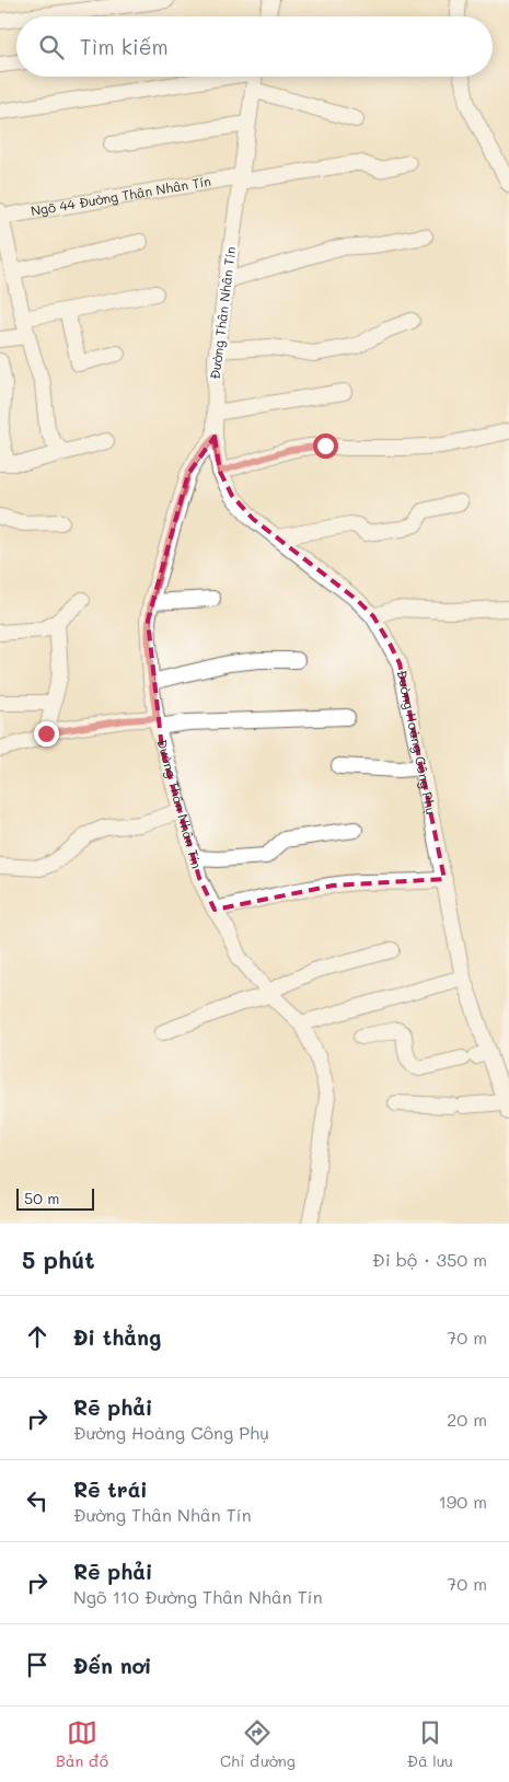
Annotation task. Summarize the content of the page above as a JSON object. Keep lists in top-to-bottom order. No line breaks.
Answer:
{"streets":{"street":["Ngõ 44 Đường Thân Nhân Tín","Đường Thân Nhân Tín","Đường Hoàng Công Phụ"]},"crossings":[["Ngõ 44 Đường Thân Nhân Tín","Đường Thân Nhân Tín"],["Đường Thân Nhân Tín","Đường Hoàng Công Phụ"]],"scale_bar":"50 m","page":{"search":"Tìm kiếm","scale":"50 m","heading":["5 phút","Đi bộ · 350 m"],"list":[["Đi thẳng","70 m"],["Rẽ phải","Đường Hoàng Công Phụ","20 m"],["Rẽ trái","Đường Thân Nhân Tín","190 m"],["Rẽ phải","Ngõ 110 Đường Thân Nhân Tín","70 m"],"Đến nơi"],"nav":["Bản đồ","Chỉ đường","Đã lưu"]}}
